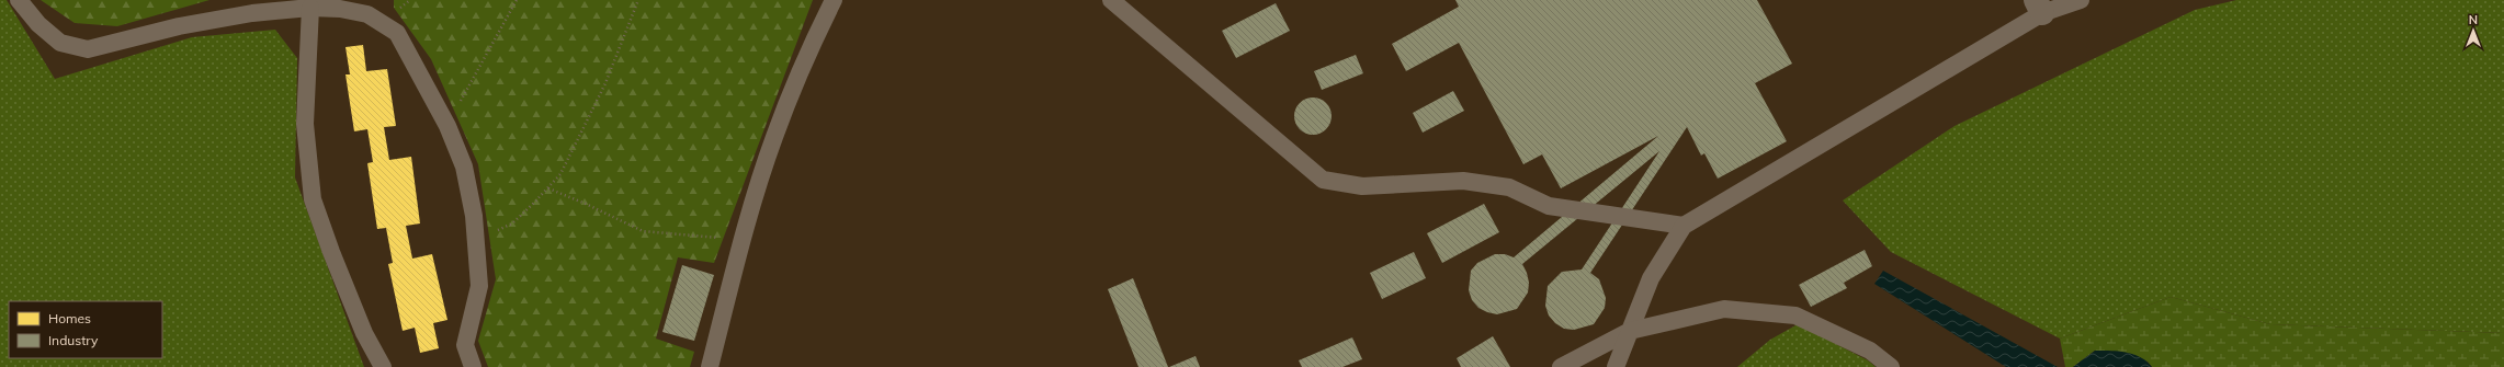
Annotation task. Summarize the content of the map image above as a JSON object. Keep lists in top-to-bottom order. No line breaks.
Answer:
{"legend":["Homes","Industry"],"north":"top"}
